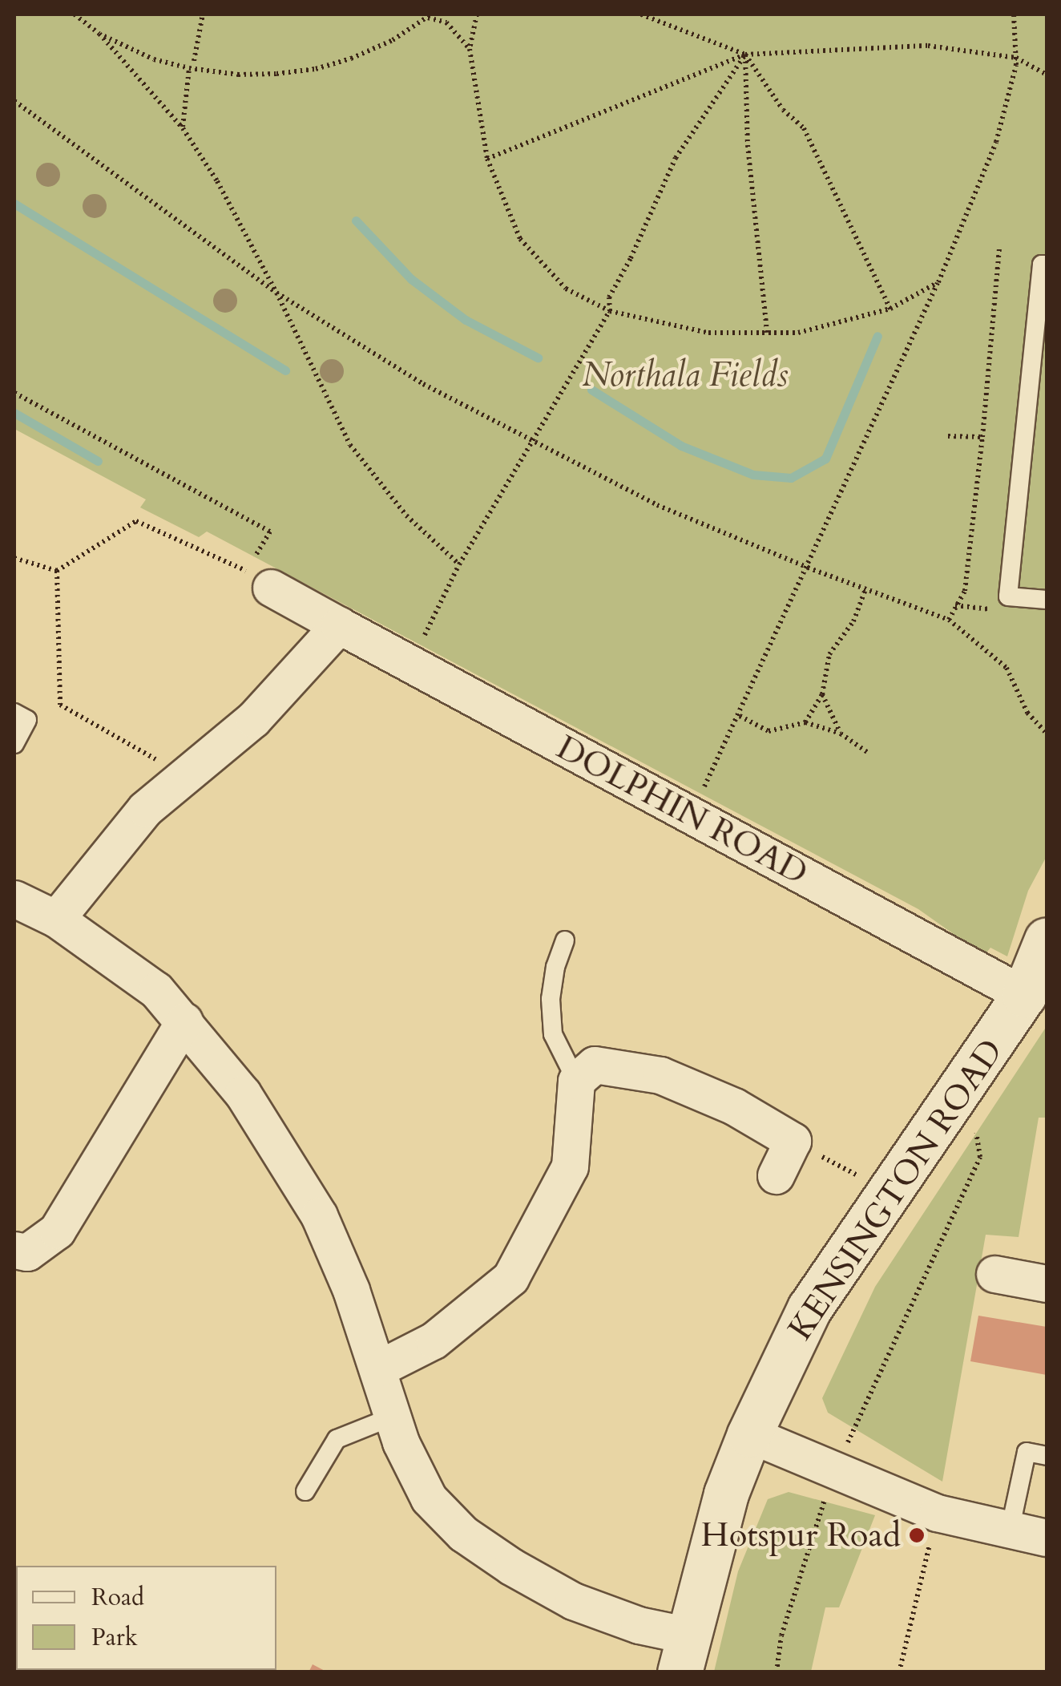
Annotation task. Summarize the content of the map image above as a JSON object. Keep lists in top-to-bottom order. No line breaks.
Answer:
{"streets":{"street":["DOLPHIN ROAD","KENSINGTON ROAD"]},"crossings":[["DOLPHIN ROAD","KENSINGTON ROAD"]],"parks":["Northala Fields"],"places":["Hotspur Road"],"legend":["Road","Park"]}
